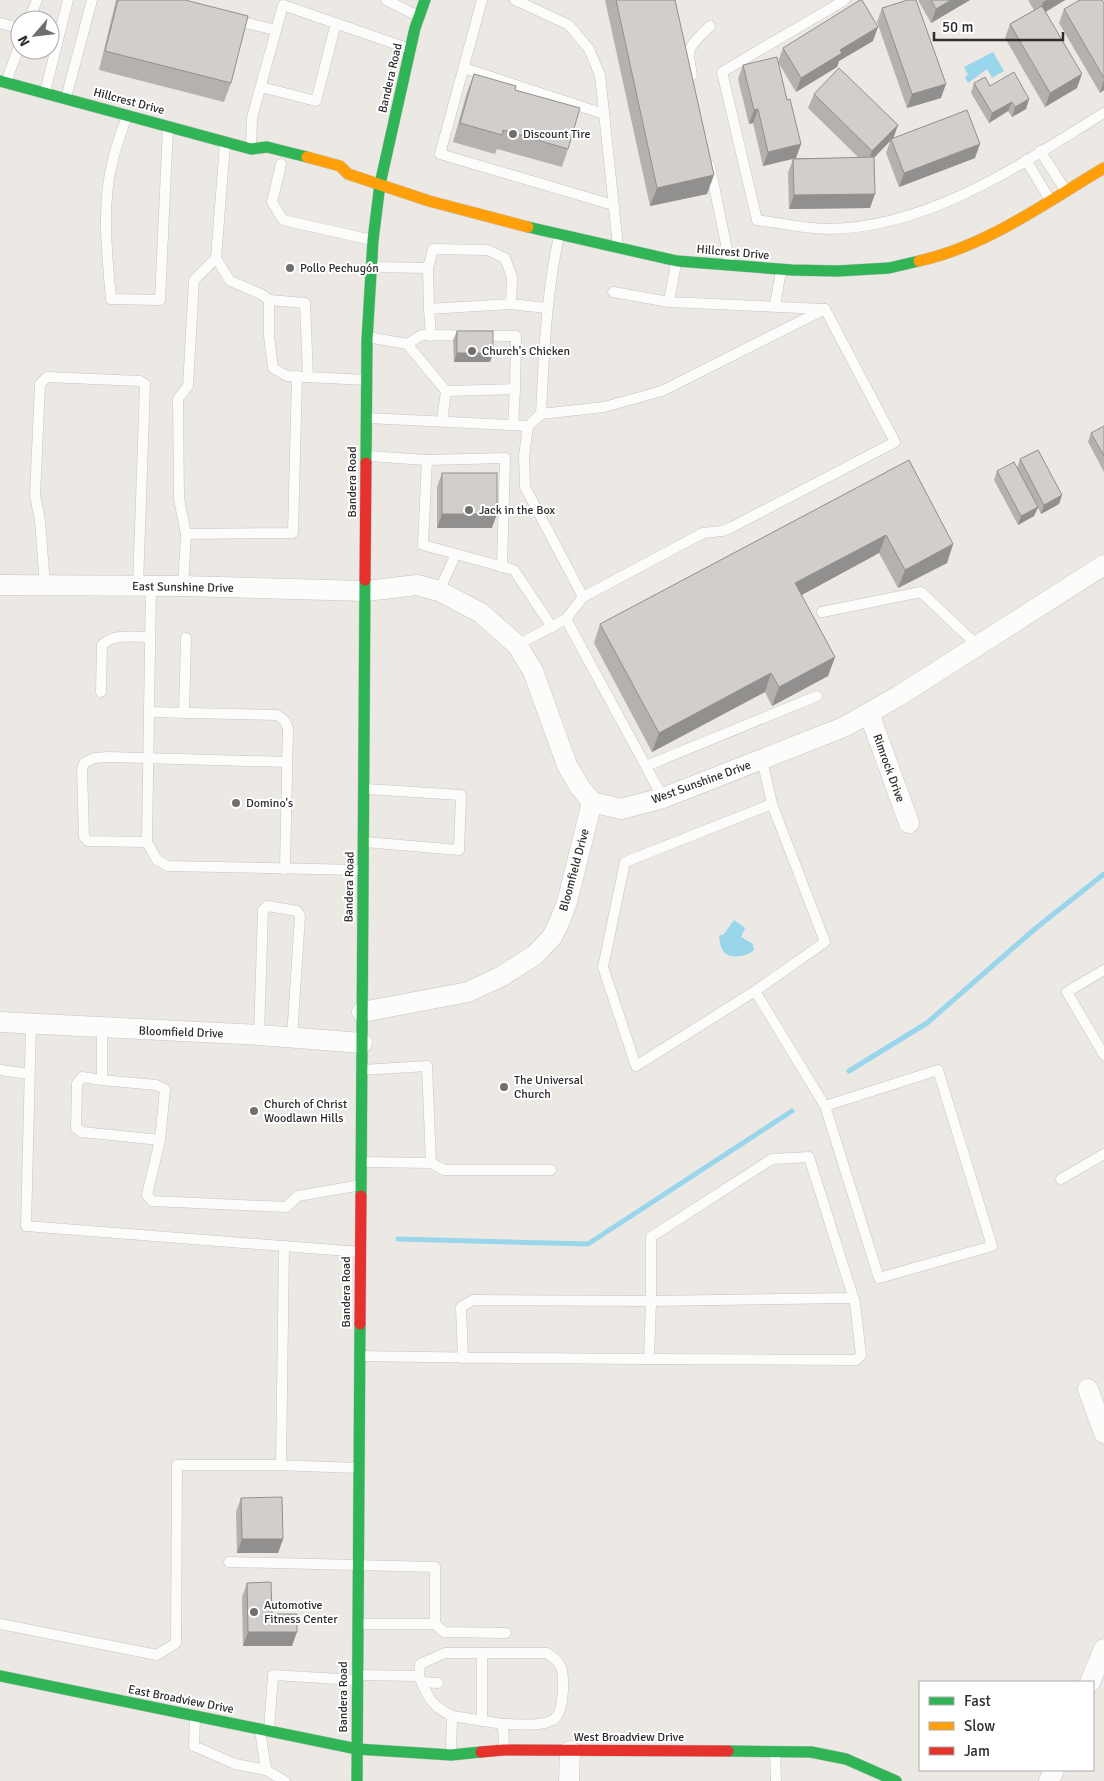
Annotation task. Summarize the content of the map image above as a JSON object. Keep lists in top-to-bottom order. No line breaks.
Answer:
{"streets":{"main road":["Bandera Road","Hillcrest Drive","East Broadview Drive","West Broadview Drive"],"street":["East Sunshine Drive","Rimrock Drive","West Sunshine Drive","Bloomfield Drive"]},"crossings":[["Bandera Road","Hillcrest Drive"],["Bandera Road","East Sunshine Drive"],["Bandera Road","Bloomfield Drive"],["Bandera Road","East Broadview Drive"],["Bandera Road","West Broadview Drive"],["Rimrock Drive","West Sunshine Drive"],["West Sunshine Drive","Bloomfield Drive"],["East Broadview Drive","West Broadview Drive"]],"places":["Discount Tire","Pollo Pechugón","Church's Chicken","Jack in the Box","Domino's","The Universal Church","Church of Christ Woodlawn Hills","Automotive Fitness Center"],"legend":["Fast","Slow","Jam"],"scale_bar":"50 m","north":"bottom left"}
